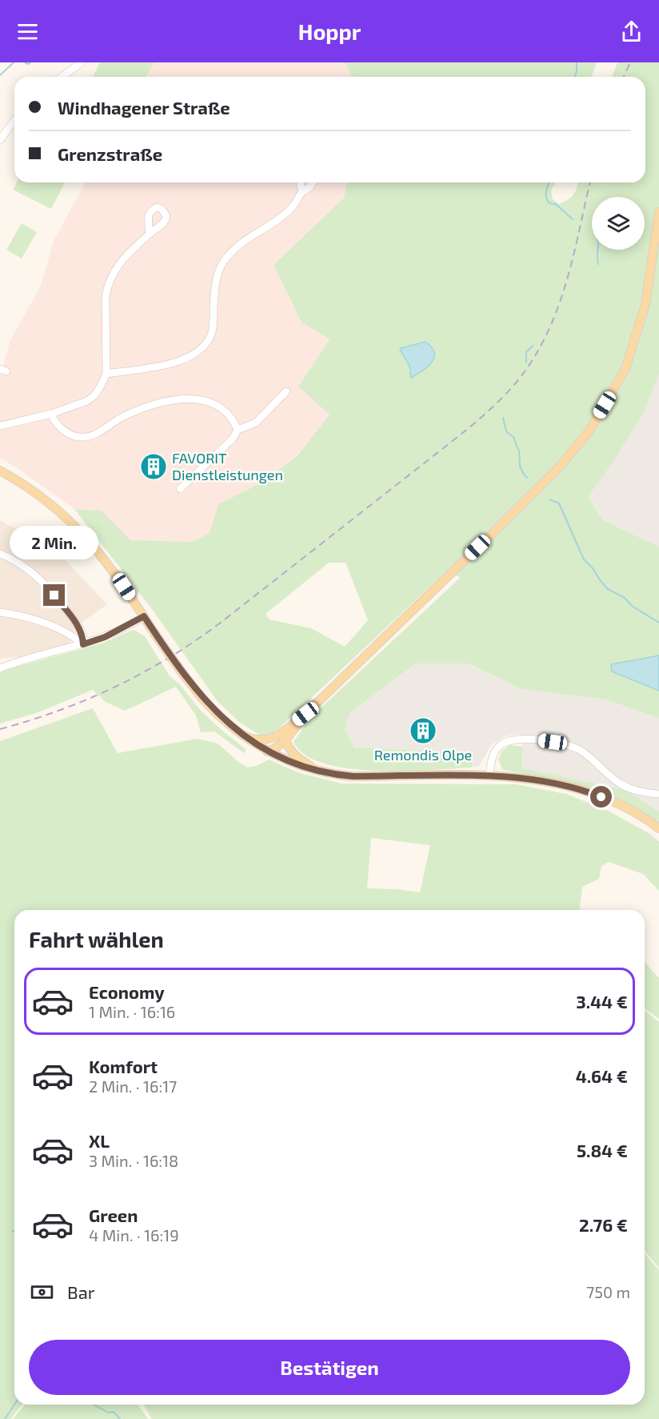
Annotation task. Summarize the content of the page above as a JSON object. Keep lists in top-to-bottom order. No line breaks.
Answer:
{"places":{"building":["FAVORIT Dienstleistungen","Remondis Olpe"]},"page":{"header":"Hoppr","banner":["Windhagener Straße","Grenzstraße"],"bubble":"2 Min.","heading":"Fahrt wählen","list":[{"name":"Economy","note":"1 Min. · 16:16","value":"3.44 €"},{"name":"Komfort","note":"2 Min. · 16:17","value":"4.64 €"},{"name":"XL","note":"3 Min. · 16:18","value":"5.84 €"},{"name":"Green","note":"4 Min. · 16:19","value":"2.76 €"}],"pay":["Bar","750 m"],"buttons":"Bestätigen"}}
